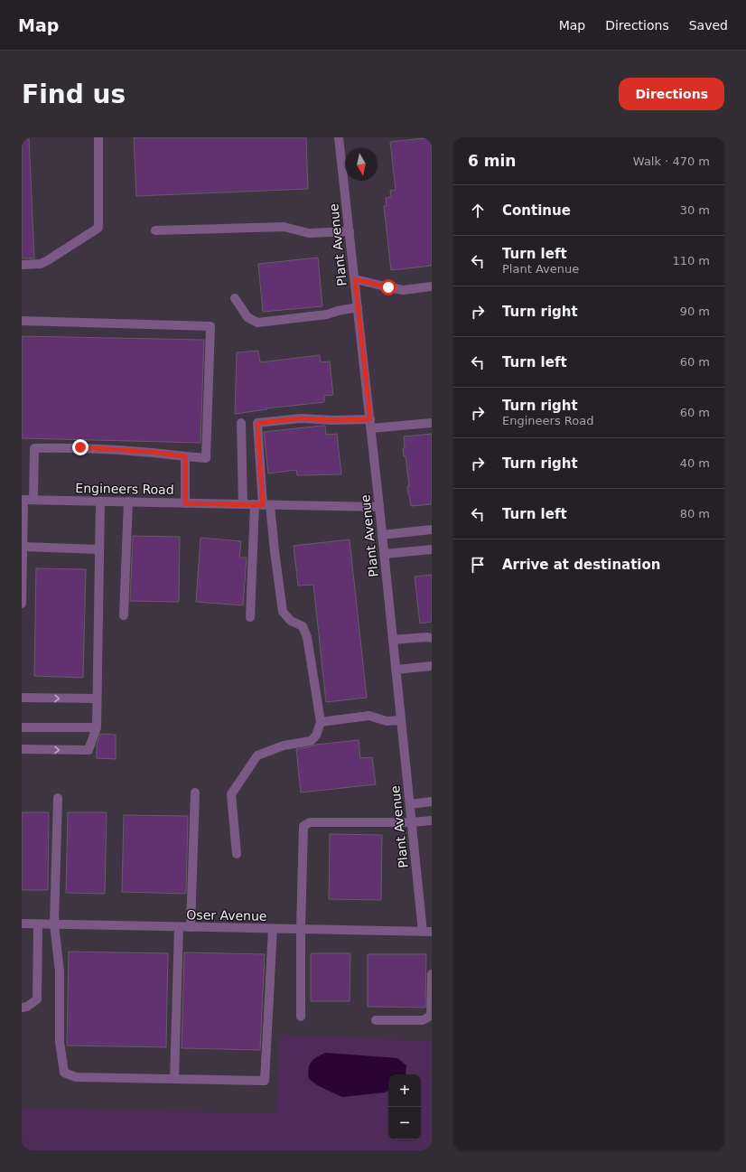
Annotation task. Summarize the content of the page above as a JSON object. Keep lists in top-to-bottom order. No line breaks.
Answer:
{"streets":{"street":["Plant Avenue","Engineers Road","Oser Avenue"]},"crossings":[["Plant Avenue","Engineers Road"],["Plant Avenue","Oser Avenue"]],"north":"bottom","page":{"header":"Map","nav":["Map","Directions","Saved"],"buttons":"Directions","title":"Find us","heading":["6 min","Walk · 470 m"],"list":[["Continue","30 m"],["Turn left","Plant Avenue","110 m"],["Turn right","90 m"],["Turn left","60 m"],["Turn right","Engineers Road","60 m"],["Turn right","40 m"],["Turn left","80 m"],"Arrive at destination"],"map_buttons":["+","−"]}}
